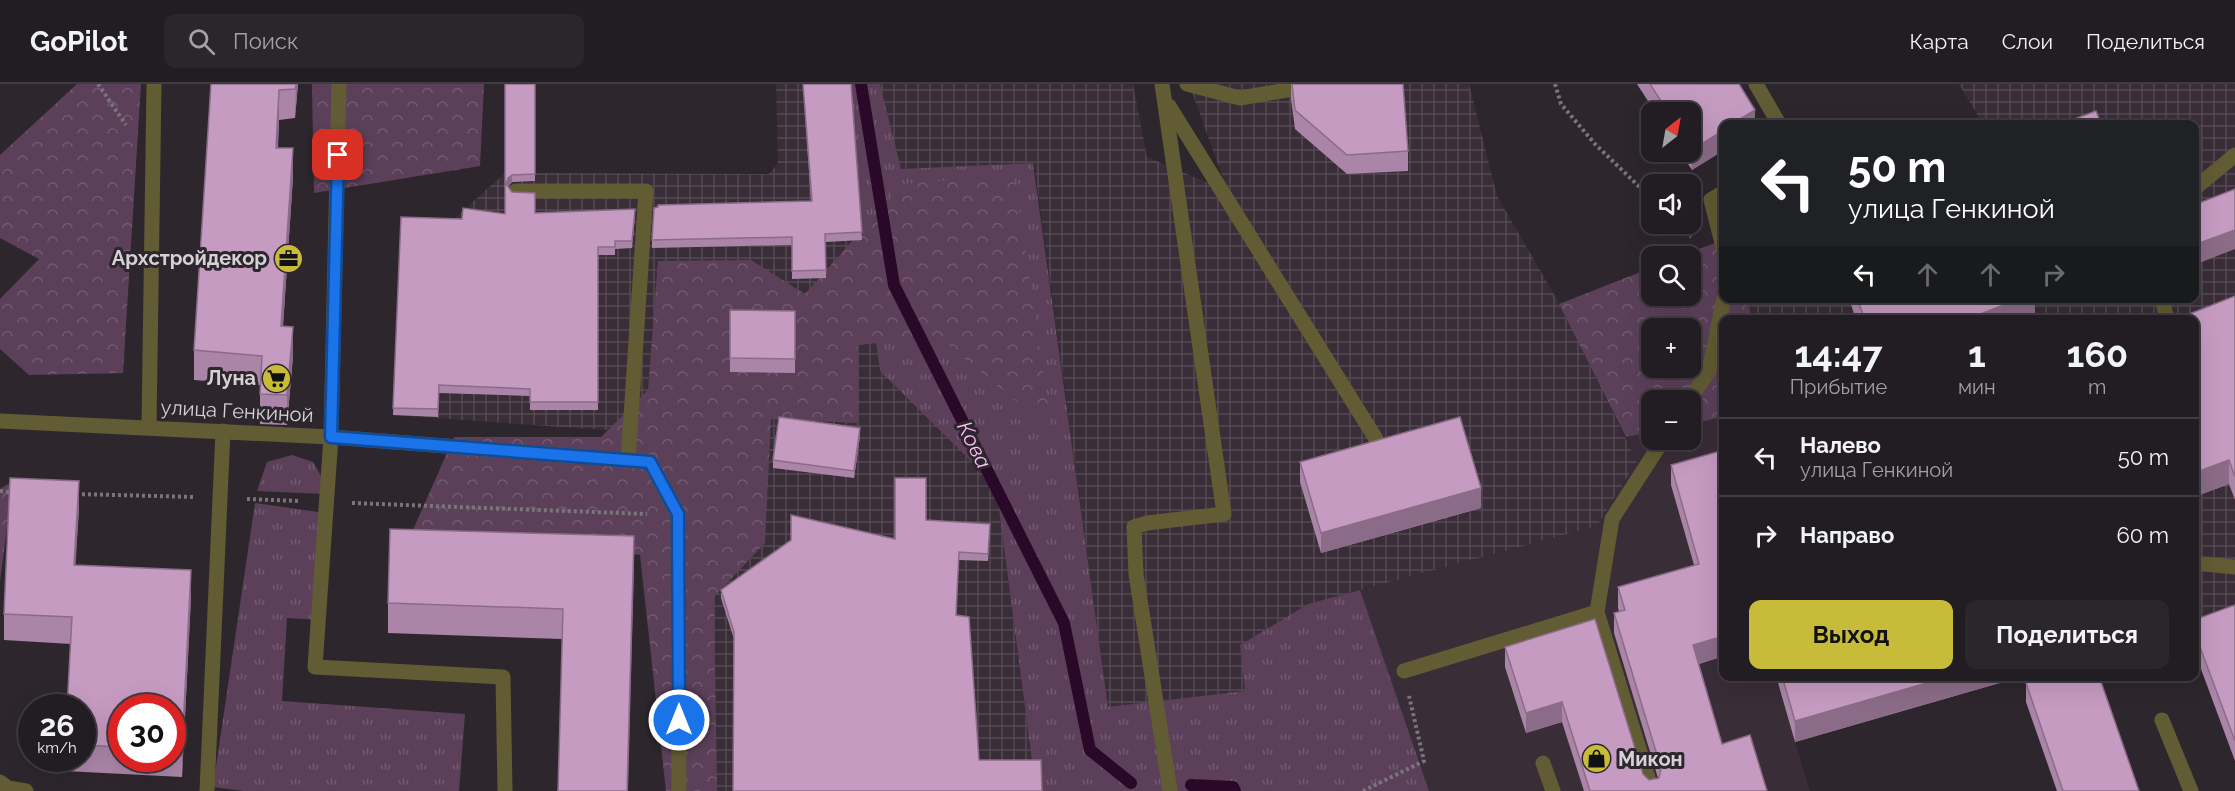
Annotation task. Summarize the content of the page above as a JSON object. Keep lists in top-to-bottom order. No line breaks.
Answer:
{"streets":{"street":["улица Генкиной"]},"water":["Кова"],"places":{"office":["Архстройдекор"],"supermarket":["Луна"],"shop":["Микон"]},"north":"top right","page":{"header":"GoPilot","search":"Поиск","nav":["Карта","Слои","Поделиться"],"map_buttons":["+","−"],"turn":["50 m","улица Генкиной"],"eta":["14:47","Прибытие","1","мин","160","m"],"list":[{"name":"Налево","note":"улица Генкиной","value":"50 m"},{"name":"Направо","value":"60 m"}],"buttons":["Выход","Поделиться"],"speed":"26 km/h","limit":"30"}}
